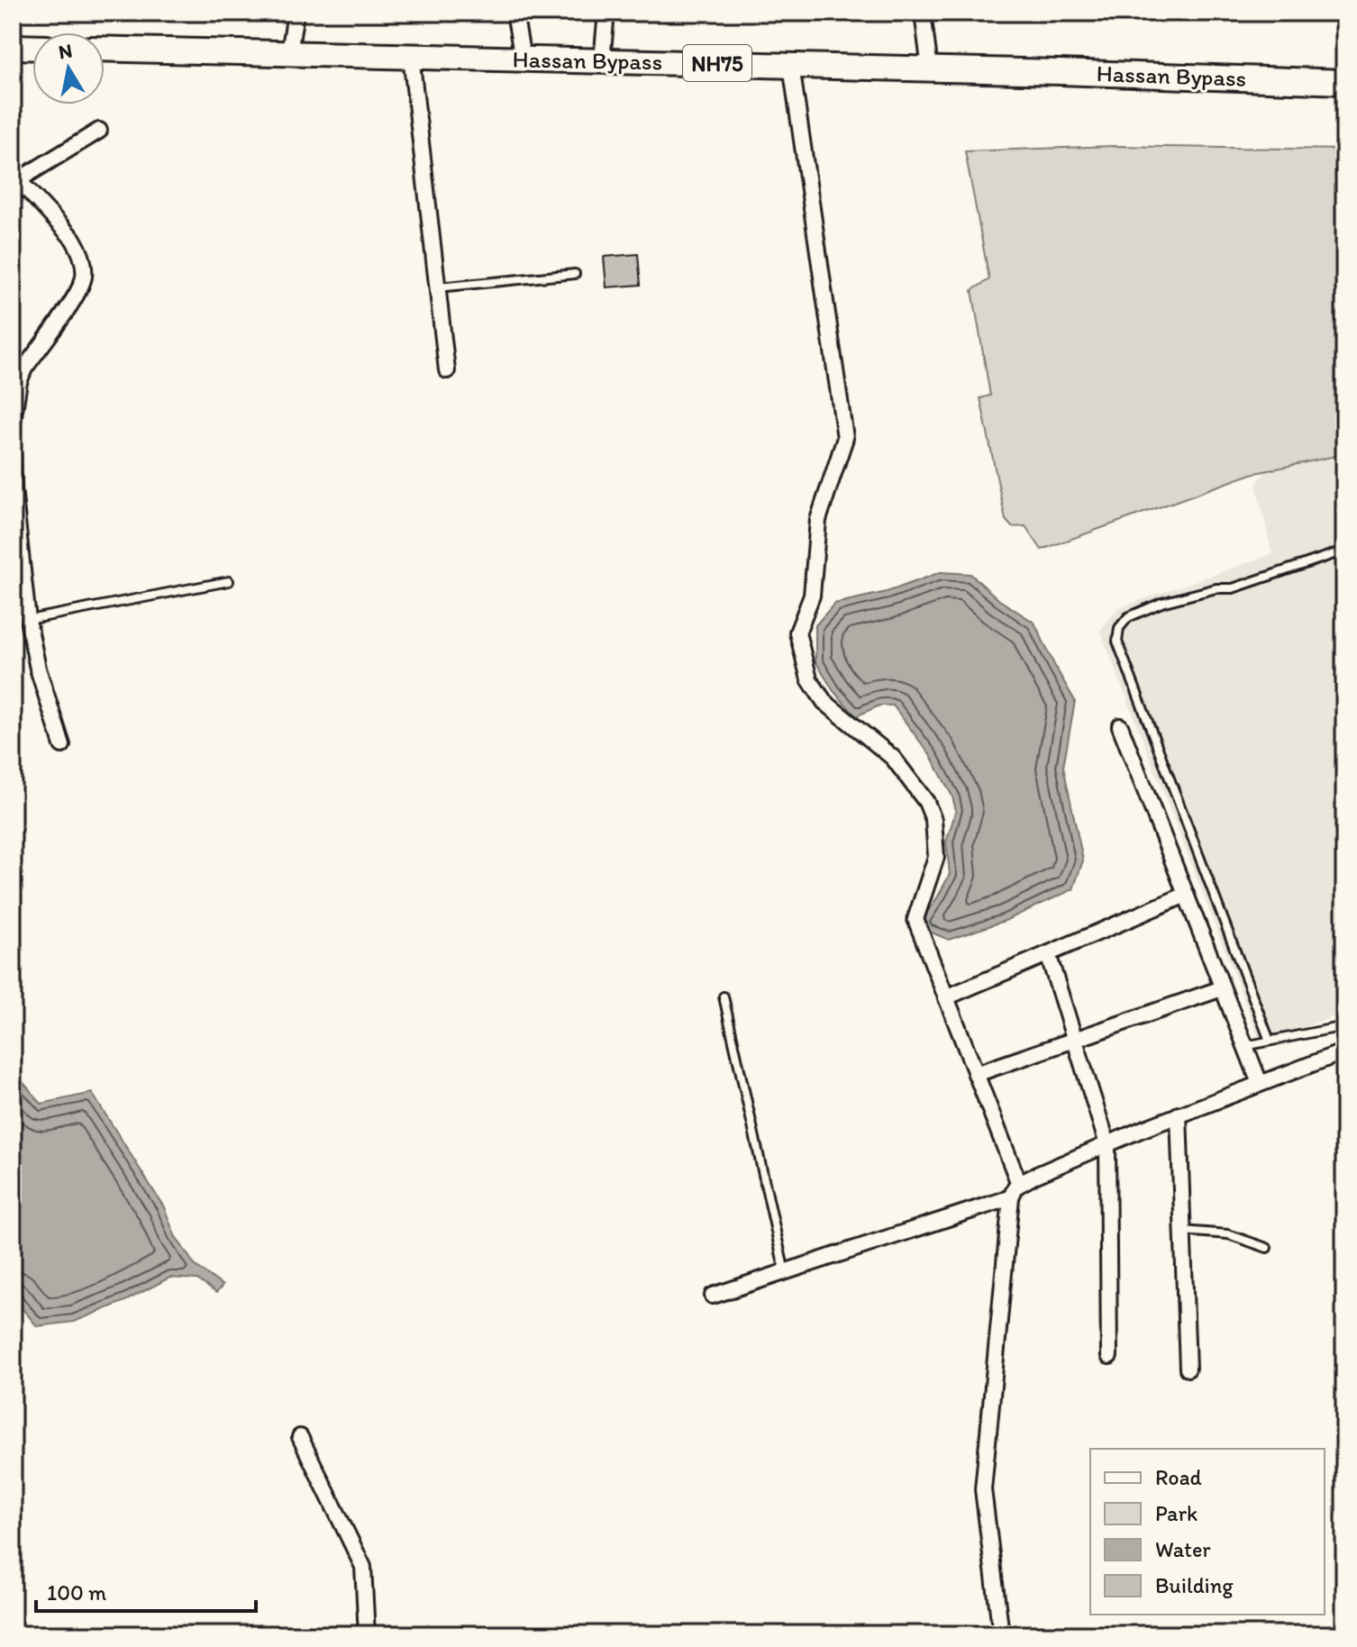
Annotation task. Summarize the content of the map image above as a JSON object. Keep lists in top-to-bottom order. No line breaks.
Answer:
{"streets":{"highway":["Hassan Bypass","NH75"]},"legend":["Road","Park","Water","Building"],"scale_bar":"100 m","north":"top"}
